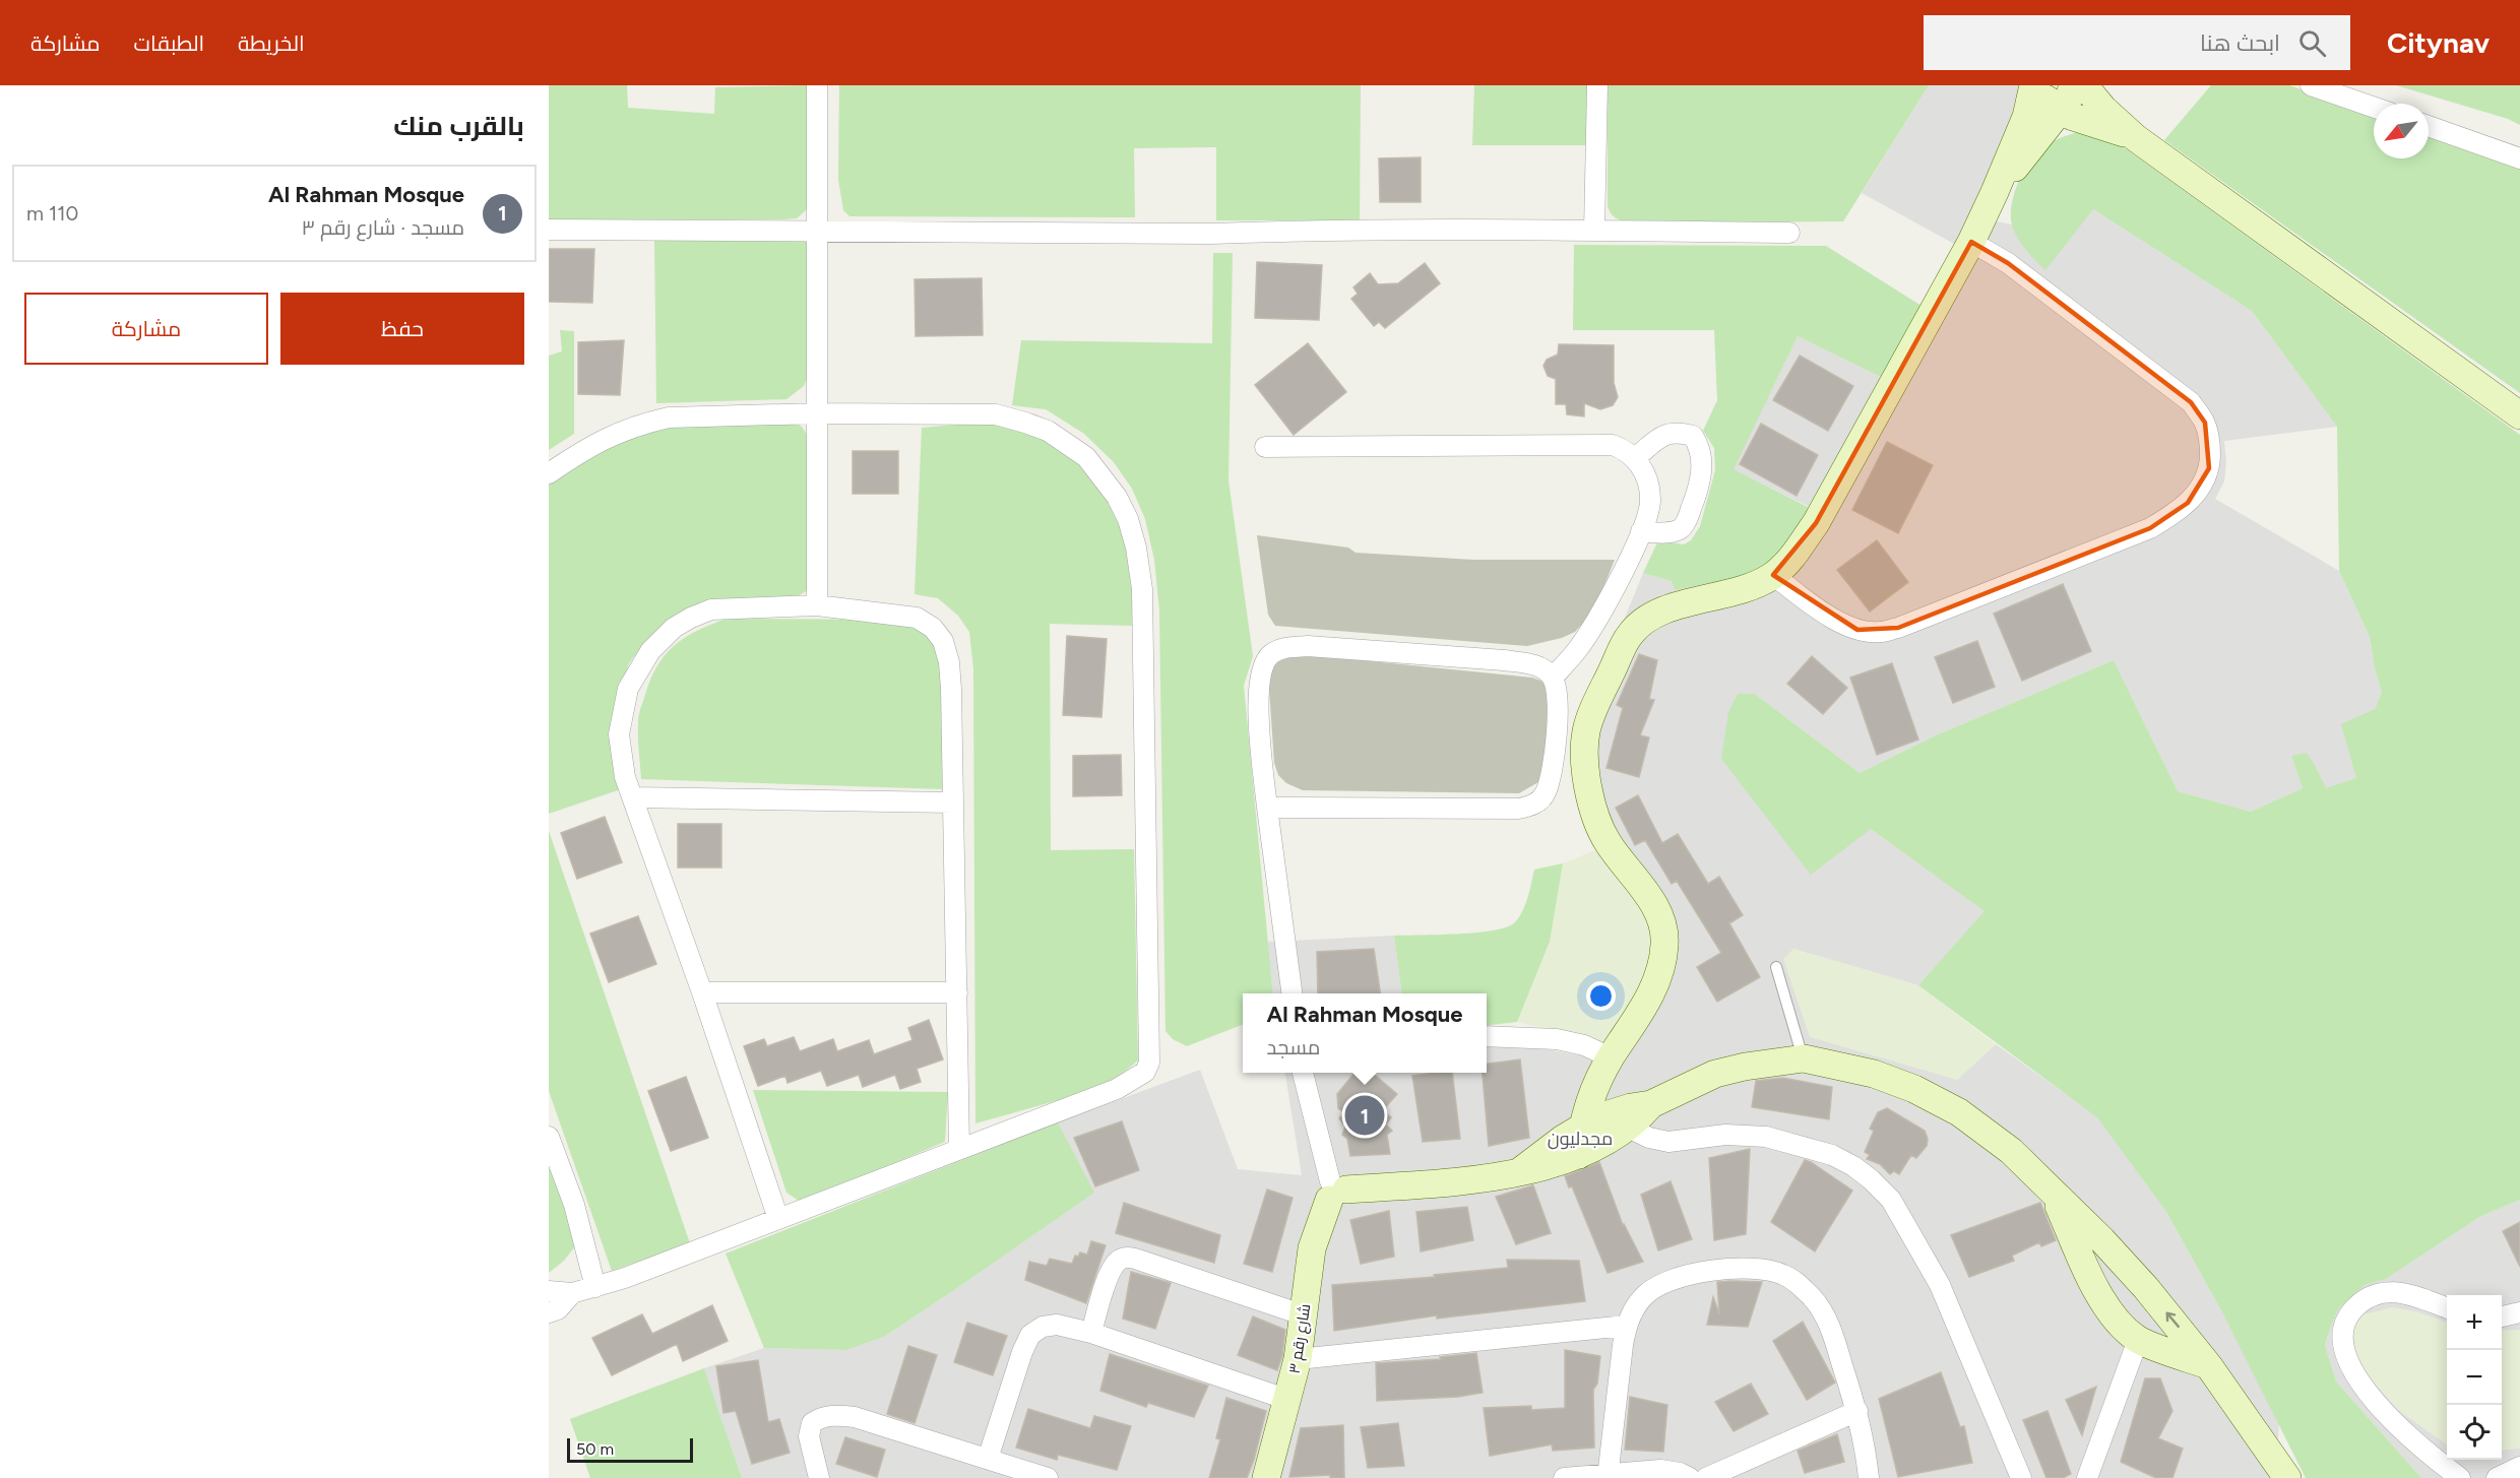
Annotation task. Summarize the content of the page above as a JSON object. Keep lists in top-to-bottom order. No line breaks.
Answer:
{"streets":{"street":["شارع رقم ٣"]},"districts":["مجدليون"],"scale_bar":"50 m","north":"bottom left","page":{"header":"Citynav","search":"ابحث هنا","nav":["الخريطة","الطبقات","مشاركة"],"heading":"بالقرب منك","list":[{"mark":"1","name":"Al Rahman Mosque","note":"مسجد · شارع رقم ٣","value":"110 m"}],"buttons":["حفظ","مشاركة"],"popup":["Al Rahman Mosque","مسجد"],"pins":"1","map_buttons":["+","−"],"scale":"50 m"}}
